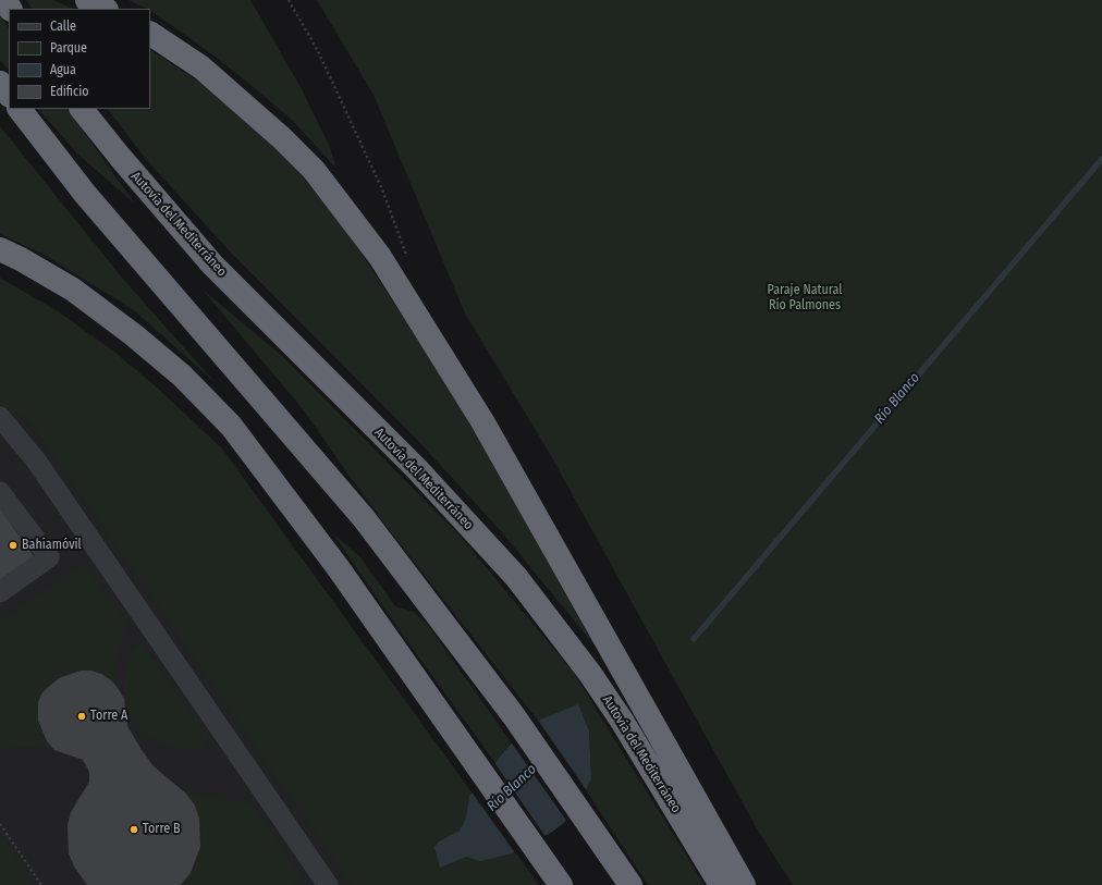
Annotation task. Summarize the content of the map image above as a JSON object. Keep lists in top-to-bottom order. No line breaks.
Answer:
{"streets":{"highway":["Autovía del Mediterráneo"]},"water":["Río Blanco"],"parks":["Paraje Natural Río Palmones"],"places":["Bahíamóvil","Torre A","Torre B"],"legend":["Calle","Parque","Agua","Edificio"]}
